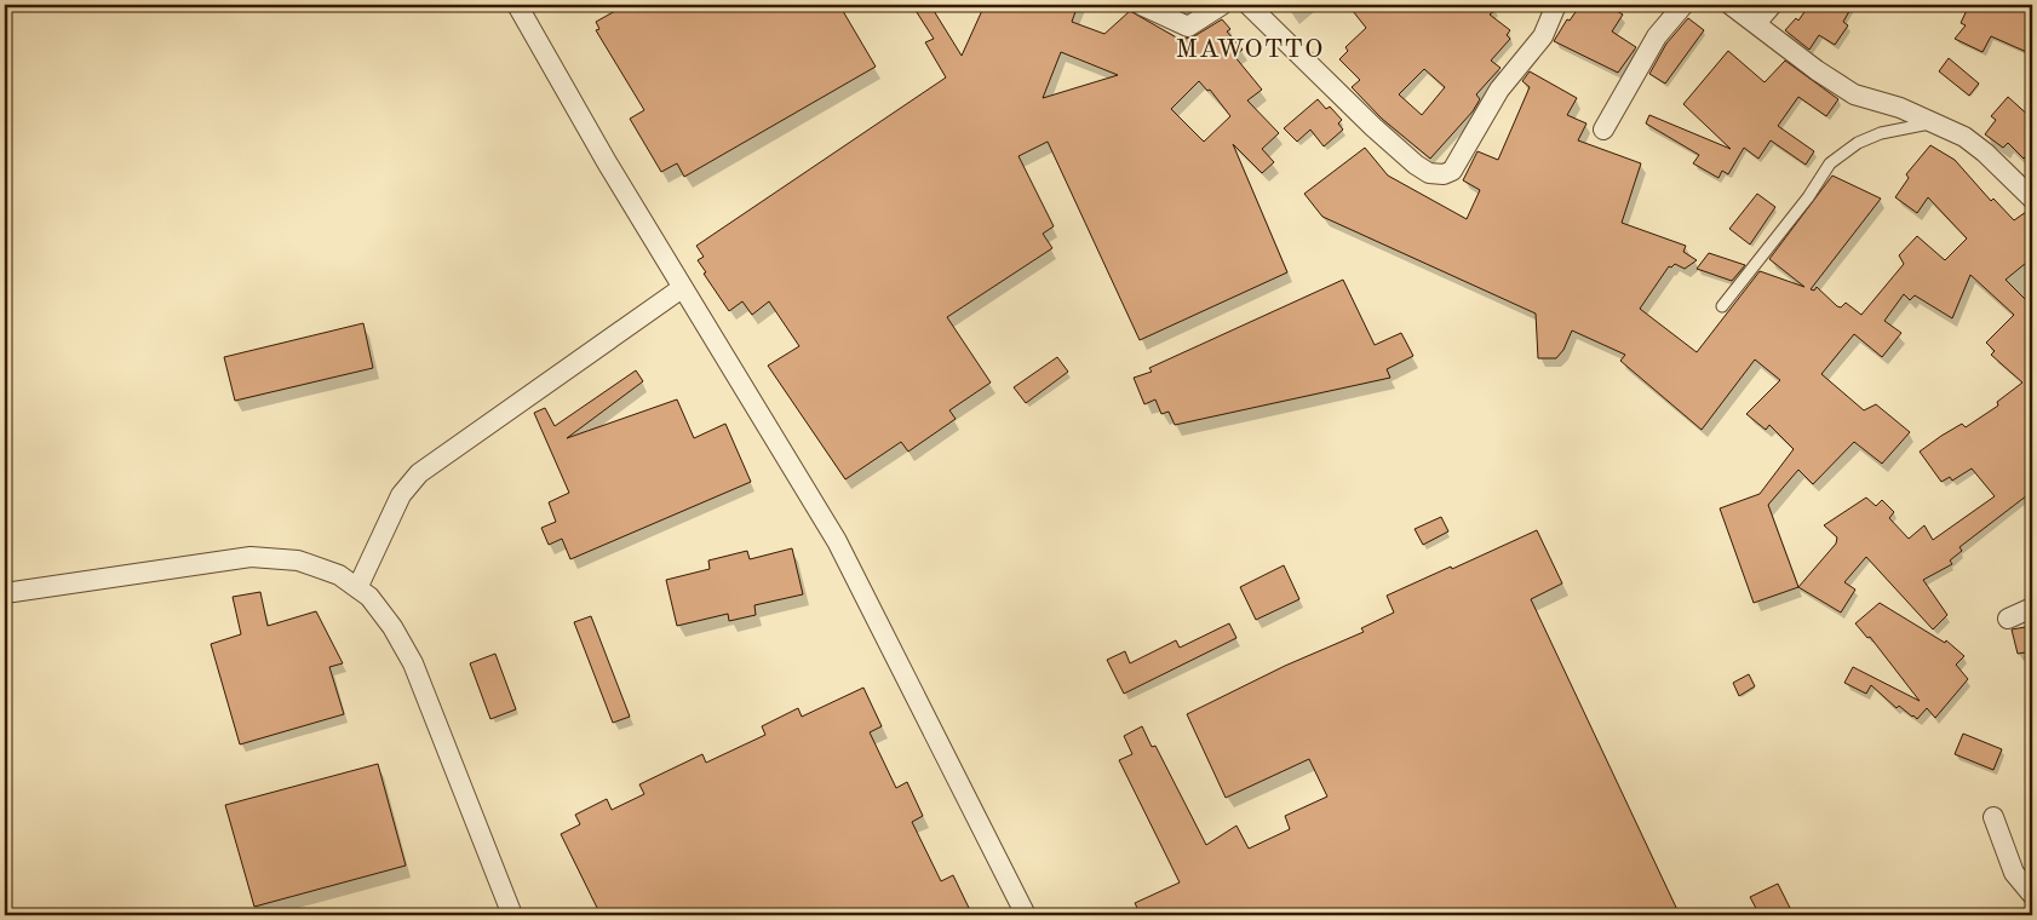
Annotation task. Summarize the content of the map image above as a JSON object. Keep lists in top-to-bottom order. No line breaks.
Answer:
{"districts":["MAWOTTO"]}
